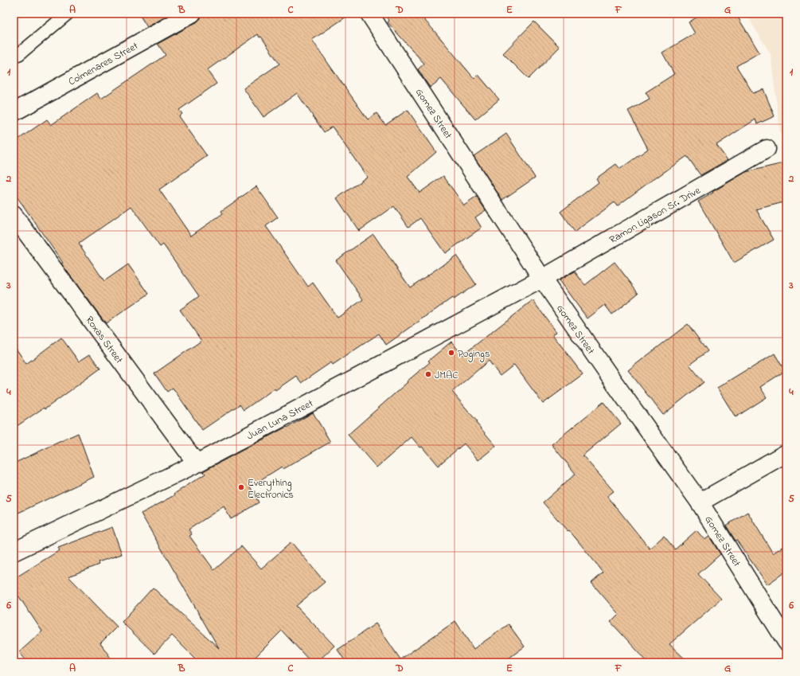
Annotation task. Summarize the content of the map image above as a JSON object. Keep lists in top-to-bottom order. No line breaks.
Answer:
{"streets":{"street":["Colmenares Street","Gomez Street","Ramon Ligason Sr. Drive","Roxas Street","Juan Luna Street"]},"crossings":[["Gomez Street","Ramon Ligason Sr. Drive"],["Gomez Street","Juan Luna Street"],["Ramon Ligason Sr. Drive","Juan Luna Street"],["Roxas Street","Juan Luna Street"]],"places":["Pogings","JMAC","Everything Electronics"],"grid":{"columns":["A","B","C","D","E","F","G"],"rows":["1","2","3","4","5","6"]}}
